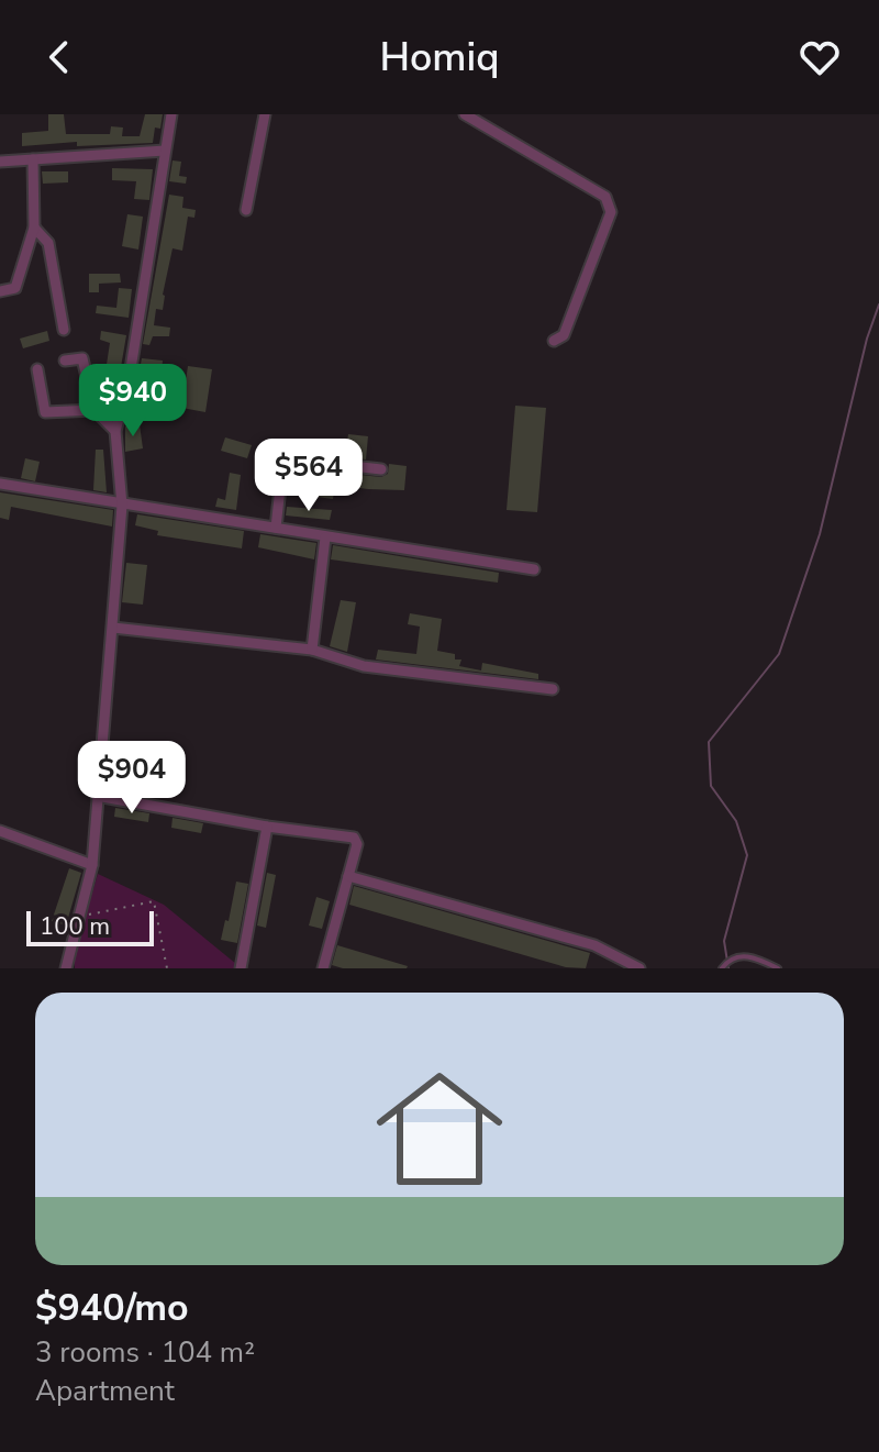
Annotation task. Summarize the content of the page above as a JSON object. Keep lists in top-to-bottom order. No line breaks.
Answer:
{"scale_bar":"100 m","page":{"header":"Homiq","price":["$940","$564","$904"],"scale":"100 m","list":[{"name":"$940/mo","note":"3 rooms · 104 m² · Apartment"}]}}
